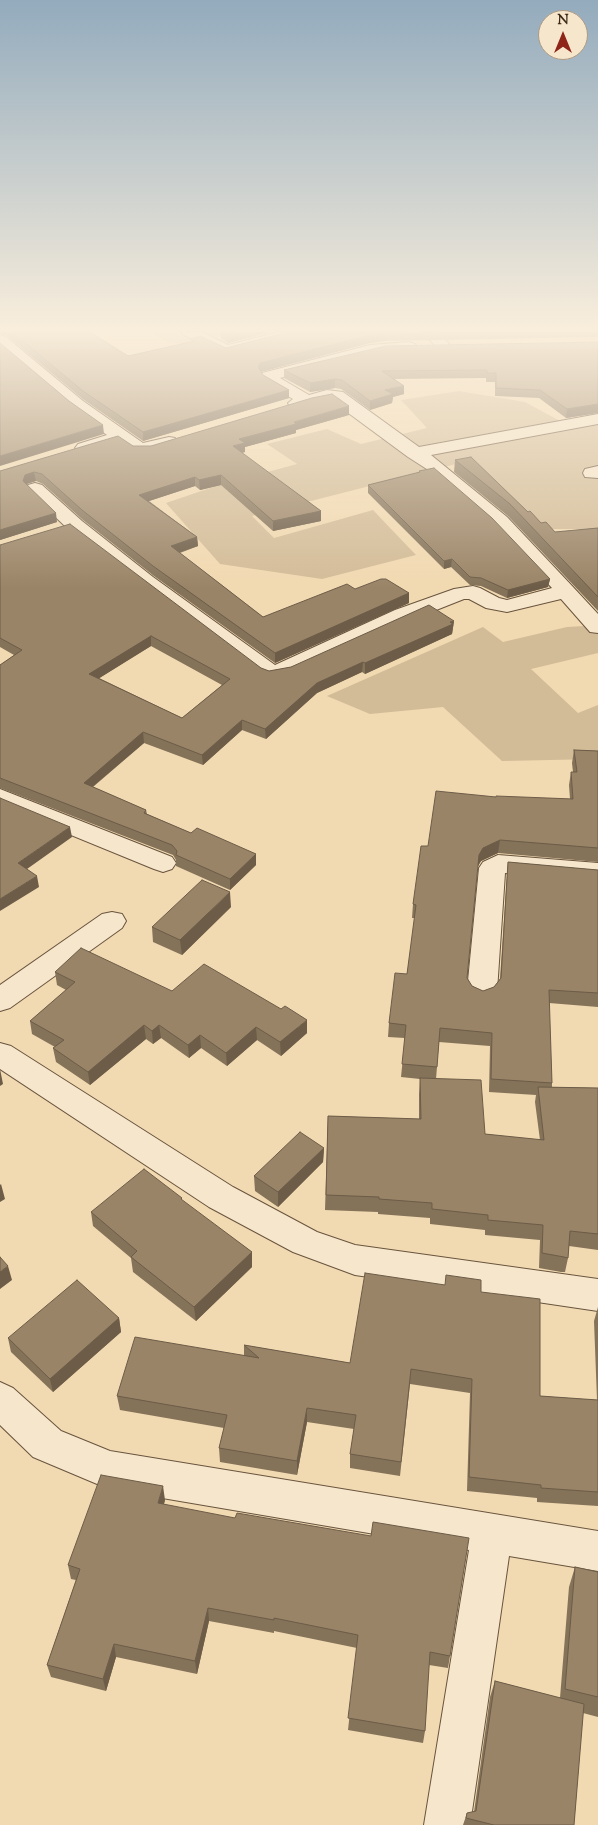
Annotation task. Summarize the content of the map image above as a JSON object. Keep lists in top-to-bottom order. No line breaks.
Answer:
{"north":"top"}
